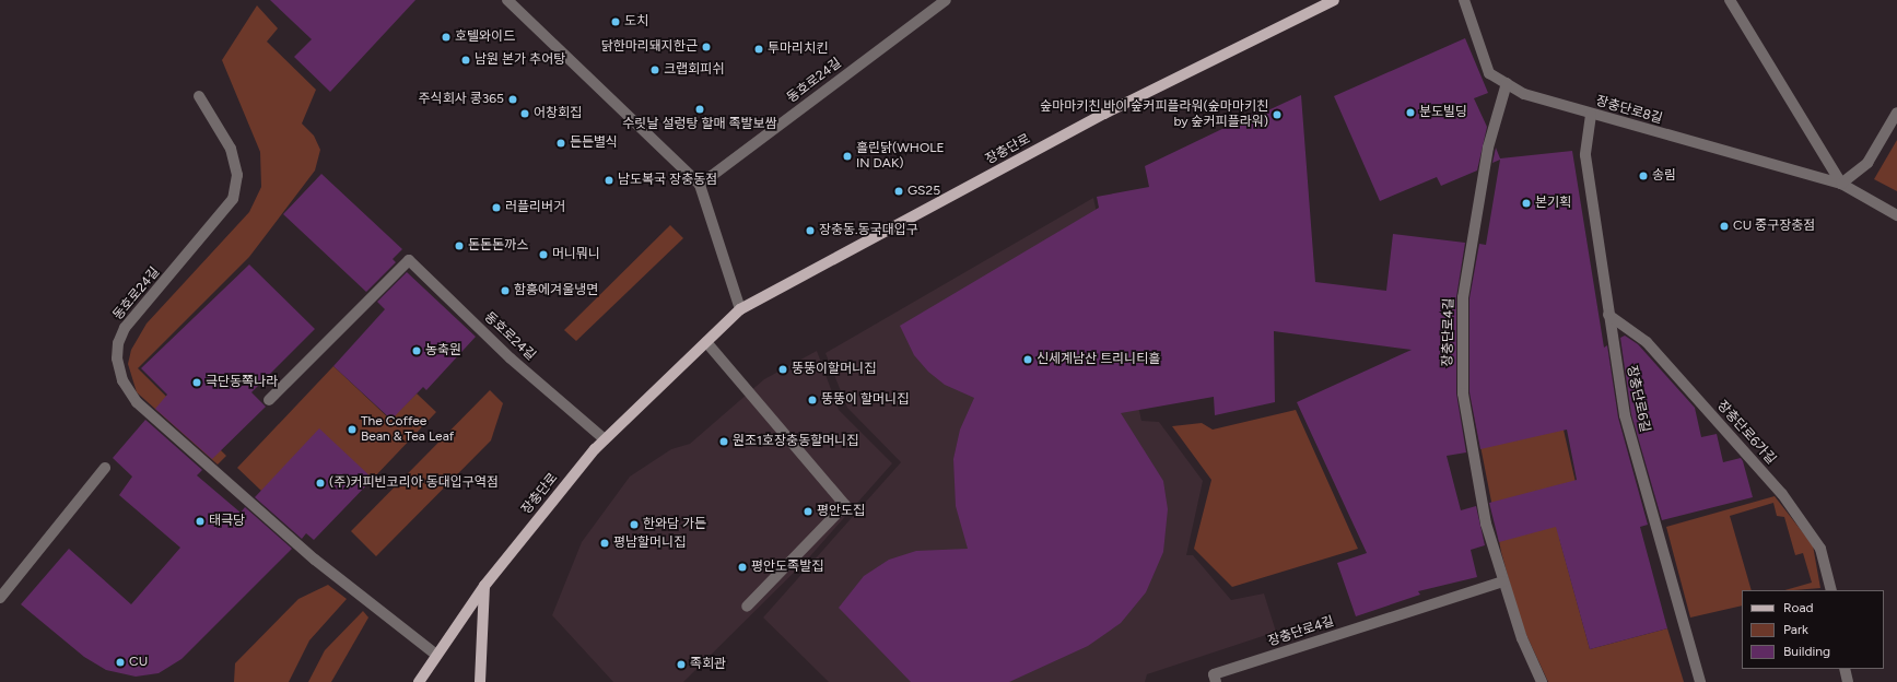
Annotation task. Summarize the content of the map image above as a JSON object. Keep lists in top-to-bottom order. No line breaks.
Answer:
{"streets":{"main road":["장충단로"],"street":["동호로24길","장충단로8길","장충단로4길","장충단로6길","장충단로6가길"]},"crossings":[["동호로24길","장충단로"],["장충단로8길","장충단로4길"],["장충단로8길","장충단로6길"],["장충단로6길","장충단로6가길"]],"places":["도치","호텔와이드","닭한마리돼지한근","투마리치킨","남원 본가 추어탕","크랩회피쉬","주식회사 콩365","수릿날 설렁탕 할매 족발보쌈","분도빌딩","어창회집","숲마마키친 바이 숲커피플라워(숲마마키친 by 숲커피플라워)","든든별식","홀린닭(WHOLE IN DAK)","송림","남도복국 장충동점","GS25","본기획","러플리버거","CU 중구장충점","장충동.동국대입구","돈돈돈까스","머니뭐니","함흥에겨울냉면","농축원","신세계남산 트리니티홀","뚱뚱이할머니집","극단동쪽나라","뚱뚱이 할머니집","The Coffee Bean & Tea Leaf","원조1호장충동할머니집","(주)커피빈코리아 동대입구역점","평안도집","태극당","한와담 가든","평남할머니집","평안도족발집","CU","족회관"],"legend":["Road","Park","Building"]}
